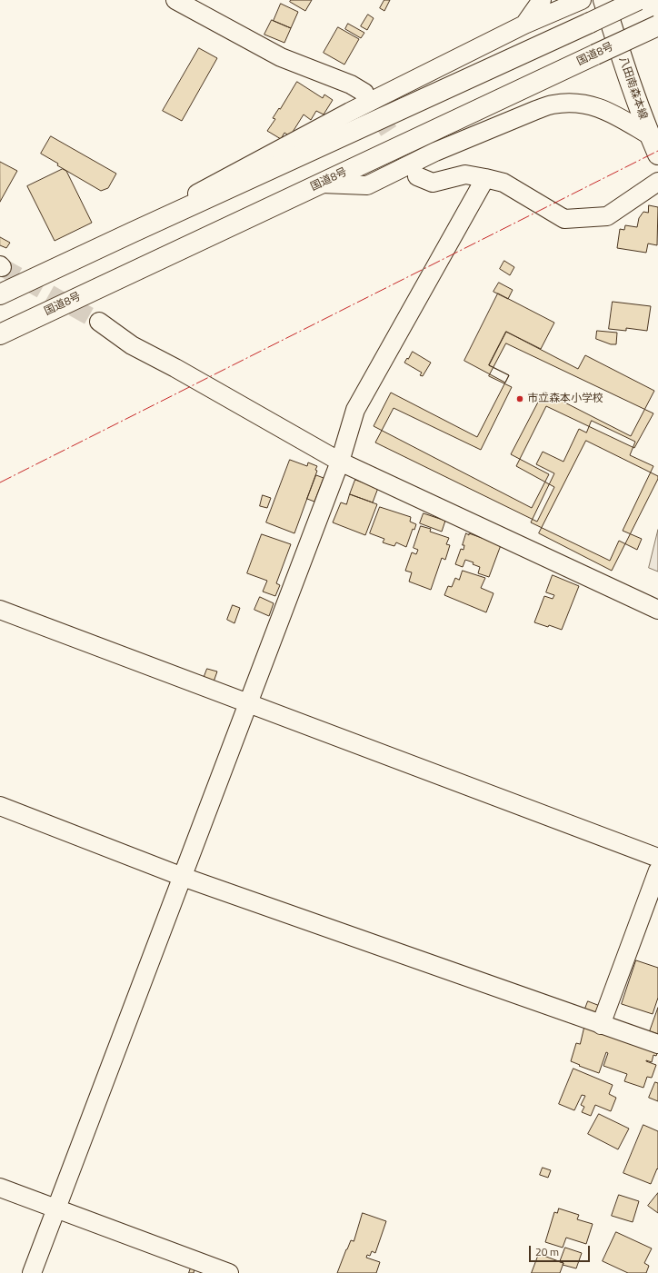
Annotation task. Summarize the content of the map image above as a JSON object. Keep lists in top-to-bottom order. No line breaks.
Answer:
{"streets":{"main road":["国道8号","八田南森本線"]},"places":["市立森本小学校"],"scale_bar":"20 m"}
